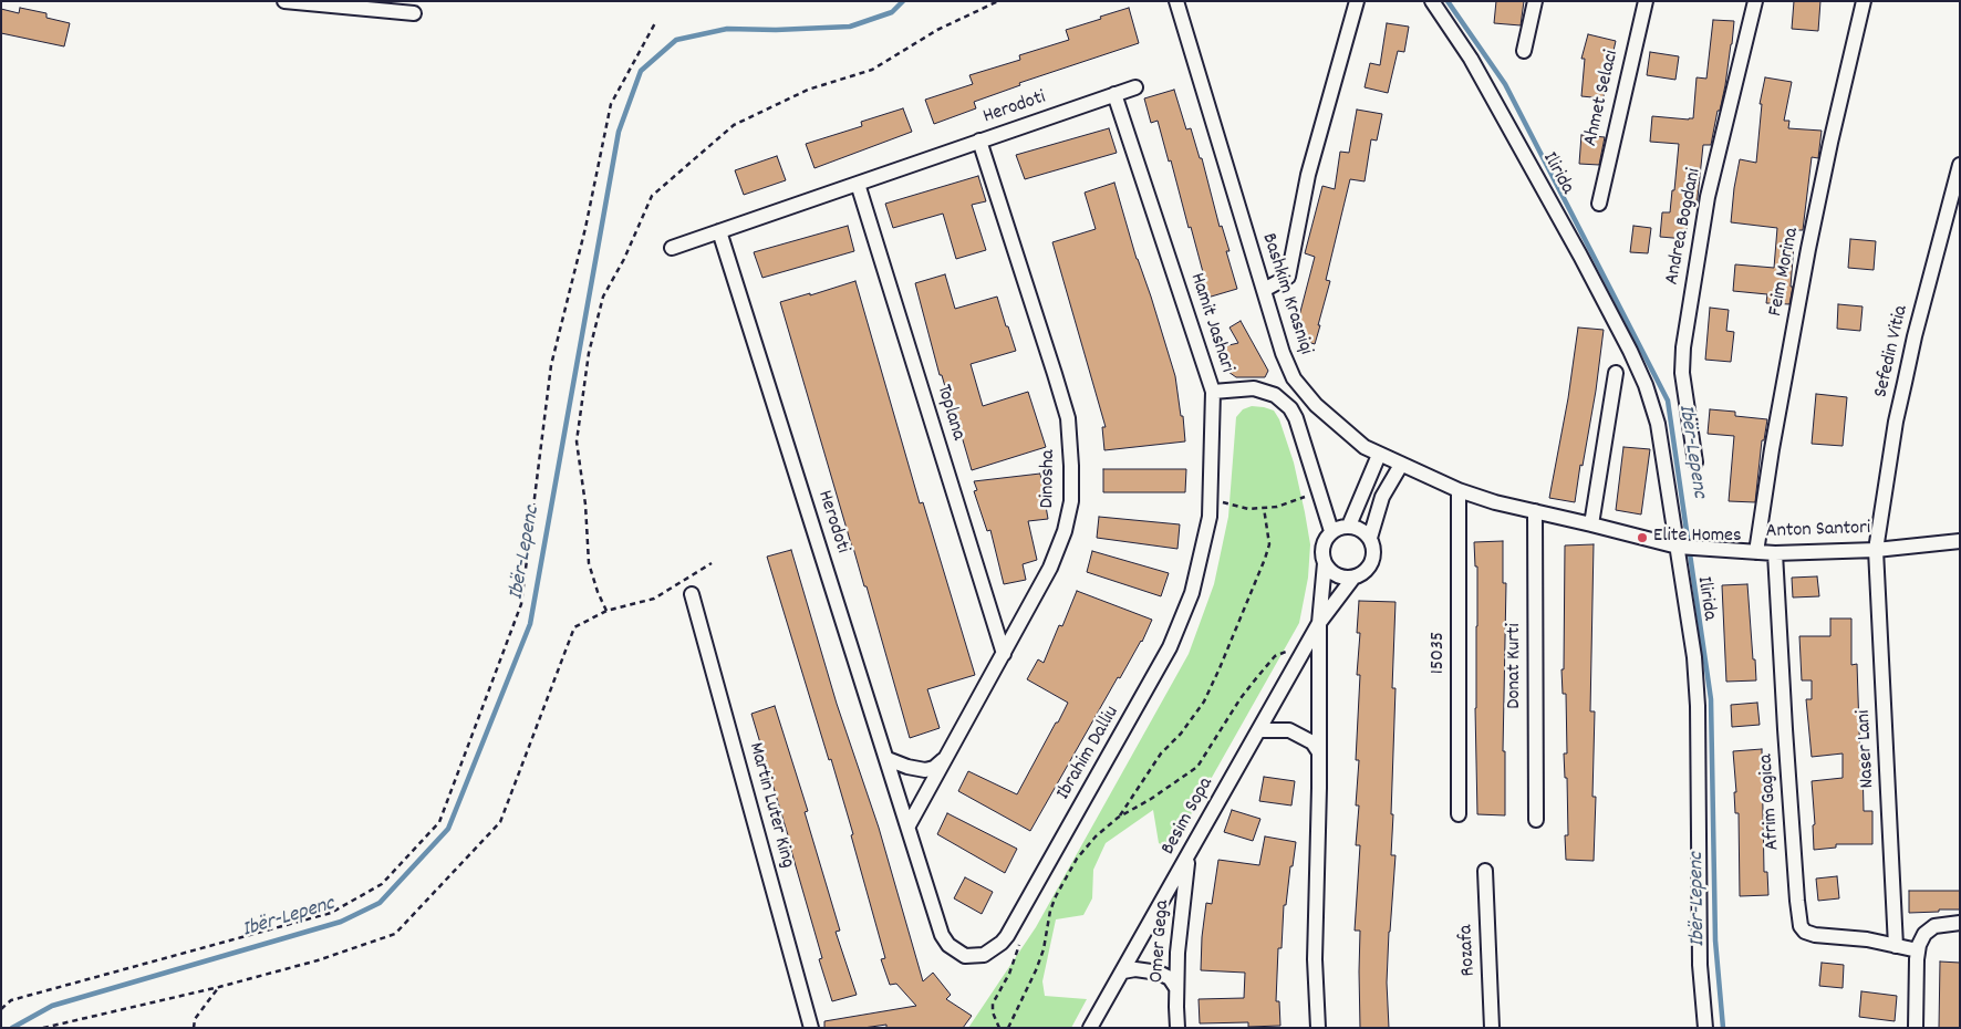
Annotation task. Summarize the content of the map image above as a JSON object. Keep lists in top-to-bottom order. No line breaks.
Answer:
{"streets":{"street":["Ahmet Selaci","Herodoti","Ilirida","Andrea Bogdani","Feim Morina","Bashkim Krasniqi","Hamit Jashari","Sefedin Vitia","Toplana","Dinosha","Anton Santori","15035","Donat Kurti","Naser Lani","Ibrahim Dalliu","Afrim Gagica","Martin Luter King","Besim Sopa","Omer Gega","Rozafa"]},"crossings":[["Herodoti","Hamit Jashari"],["Herodoti","Toplana"],["Herodoti","Dinosha"],["Herodoti","Ibrahim Dalliu"],["Ilirida","Bashkim Krasniqi"],["Ilirida","Anton Santori"],["Feim Morina","Anton Santori"],["Bashkim Krasniqi","Anton Santori"],["Bashkim Krasniqi","15035"],["Bashkim Krasniqi","Donat Kurti"],["Bashkim Krasniqi","Besim Sopa"],["Hamit Jashari","Ibrahim Dalliu"],["Hamit Jashari","Besim Sopa"],["Sefedin Vitia","Anton Santori"],["Sefedin Vitia","Naser Lani"],["Toplana","Dinosha"],["Dinosha","Ibrahim Dalliu"],["Anton Santori","Naser Lani"],["Anton Santori","Afrim Gagica"],["Naser Lani","Afrim Gagica"],["Besim Sopa","Omer Gega"]],"water":["Ibër-Lepenc"],"places":["Elite Homes"]}
